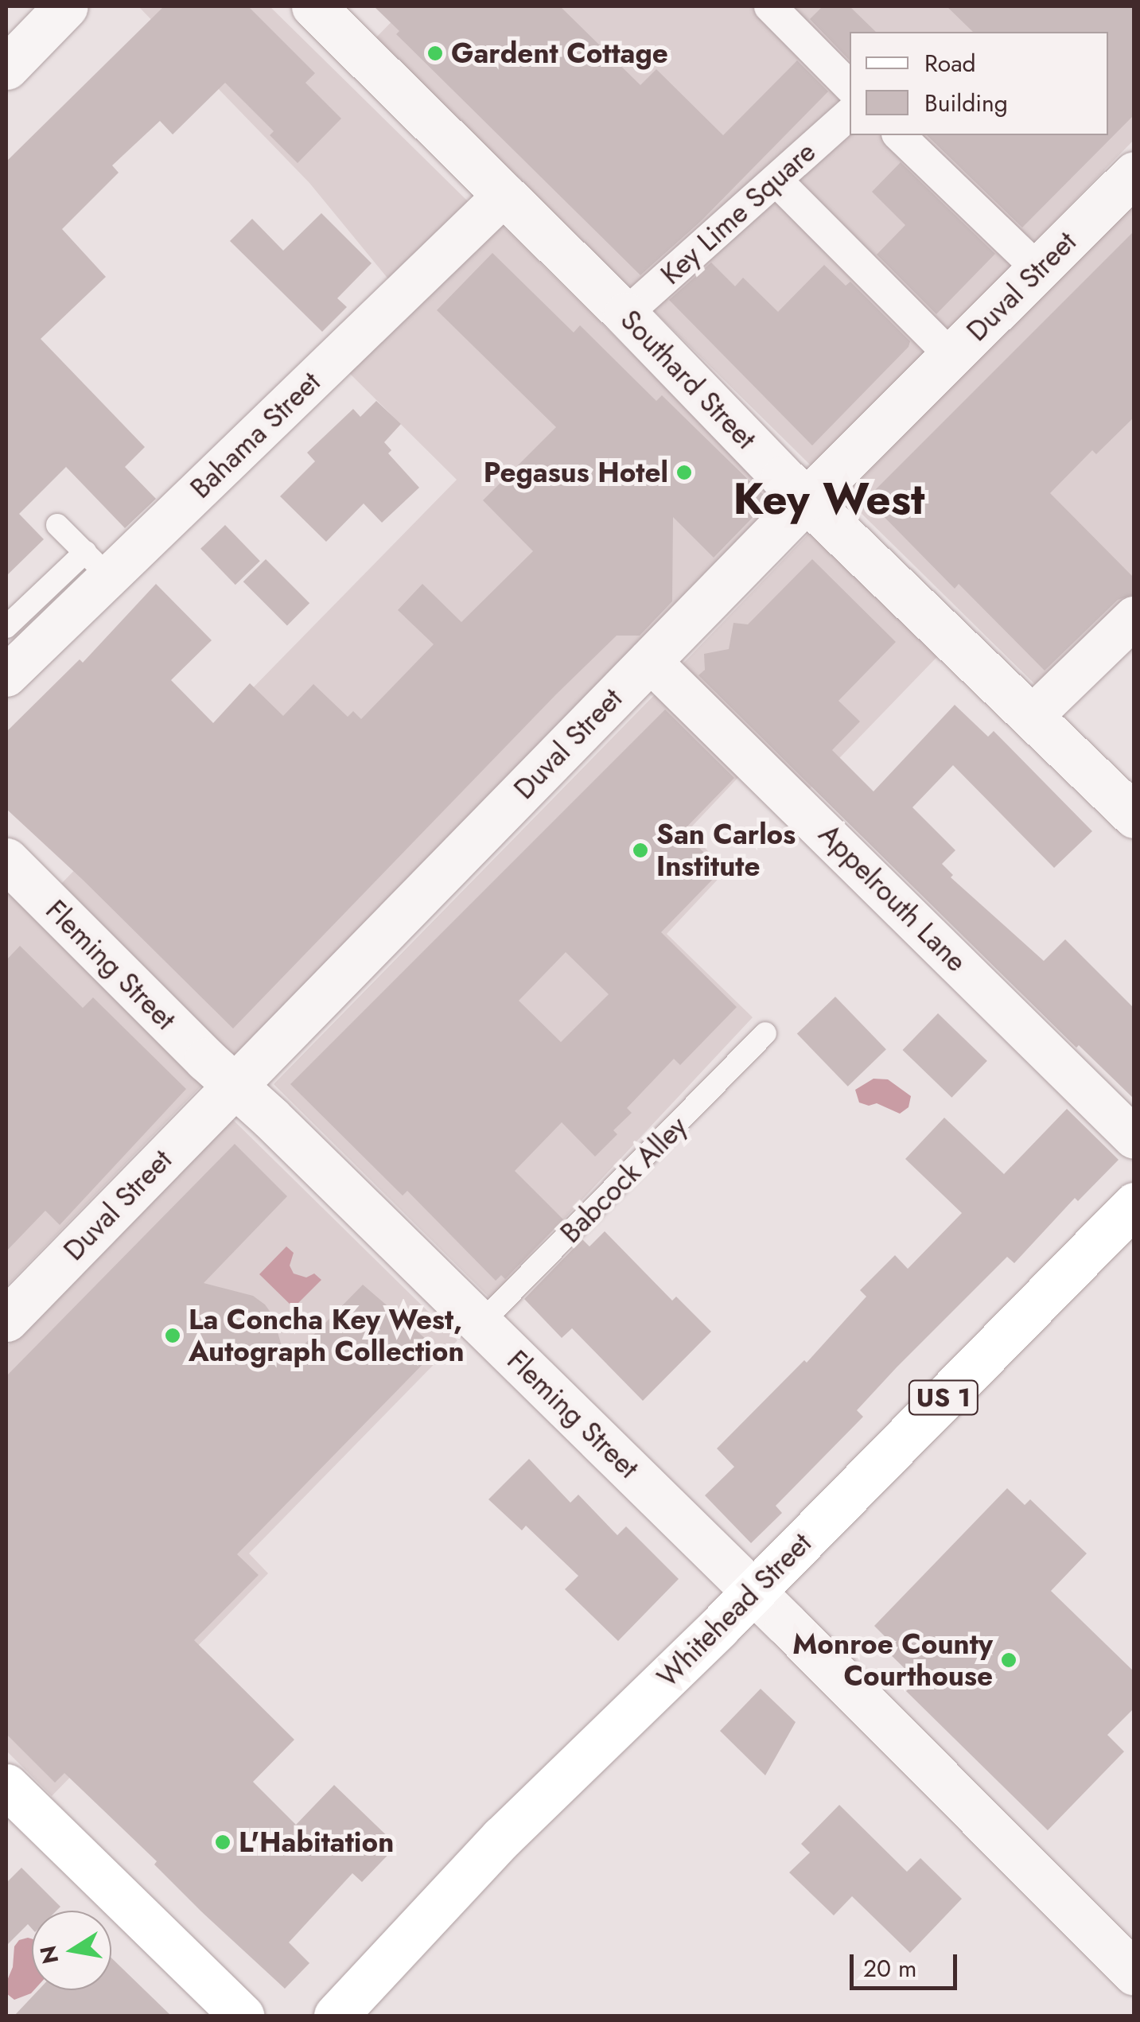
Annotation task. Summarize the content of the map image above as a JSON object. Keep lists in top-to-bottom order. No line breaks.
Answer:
{"streets":{"main road":["US 1","Whitehead Street"],"street":["Key Lime Square","Duval Street","Southard Street","Bahama Street","Appelrouth Lane","Fleming Street"],"lane":["Babcock Alley"]},"crossings":[["Key Lime Square","Southard Street"],["Duval Street","Southard Street"],["Duval Street","Appelrouth Lane"],["Duval Street","Fleming Street"],["Southard Street","Bahama Street"],["Fleming Street","Babcock Alley"],["Fleming Street","Whitehead Street"]],"districts":["Key West"],"places":["Gardent Cottage","Pegasus Hotel","San Carlos Institute","La Concha Key West, Autograph Collection","Monroe County Courthouse","L'Habitation"],"legend":["Road","Building"],"scale_bar":"20 m","north":"left"}
